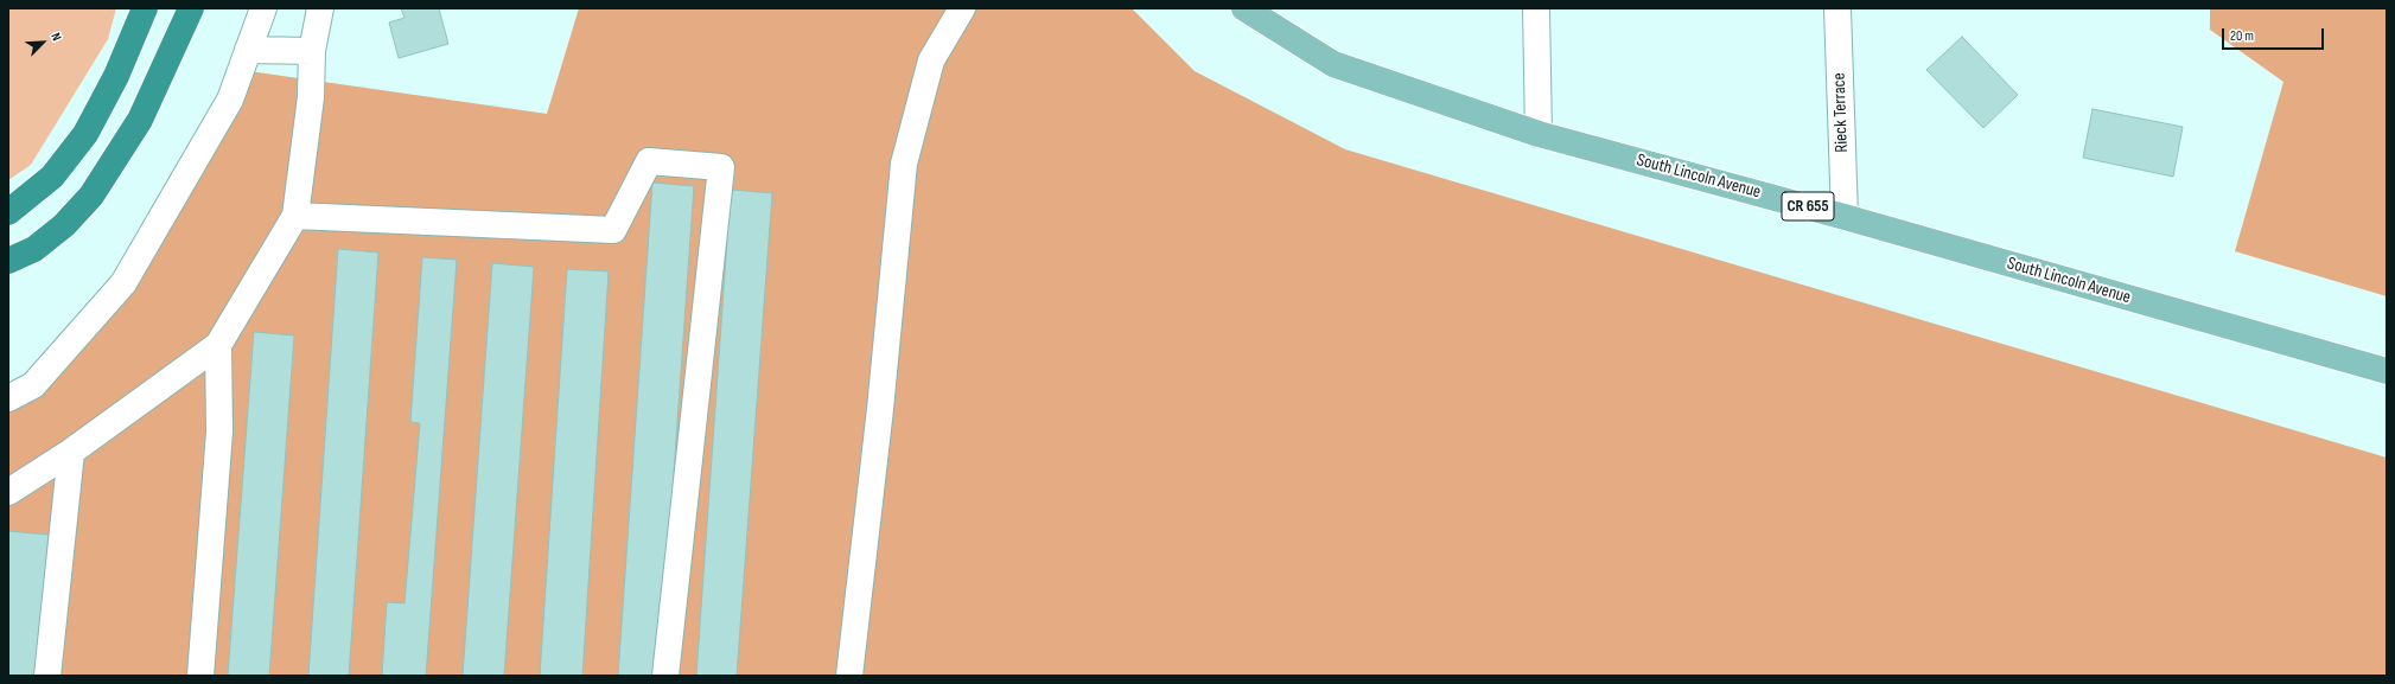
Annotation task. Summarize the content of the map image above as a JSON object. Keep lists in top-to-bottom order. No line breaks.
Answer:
{"streets":{"main road":["South Lincoln Avenue","CR 655"],"street":["Rieck Terrace"]},"crossings":[["Rieck Terrace","South Lincoln Avenue"]],"scale_bar":"20 m","north":"top right"}
